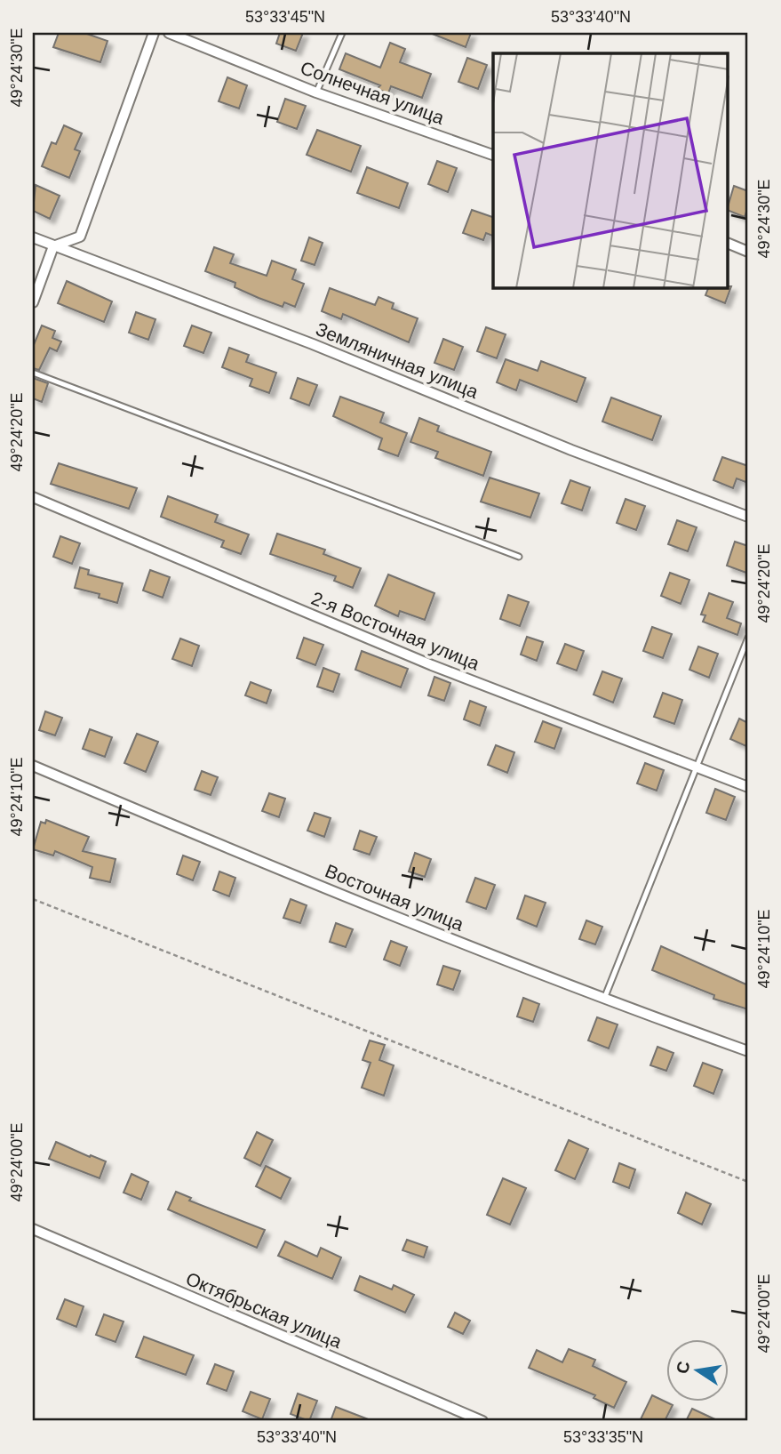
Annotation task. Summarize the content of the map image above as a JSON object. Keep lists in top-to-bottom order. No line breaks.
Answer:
{"streets":{"street":["Солнечная улица","Земляничная улица","2-я Восточная улица","Восточная улица","Октябрьская улица"]},"north":"left","coordinates":["53°33'45\"N","53°33'40\"N","49°24'30\"E","49°24'20\"E","49°24'10\"E","49°24'00\"E","53°33'35\"N"]}
